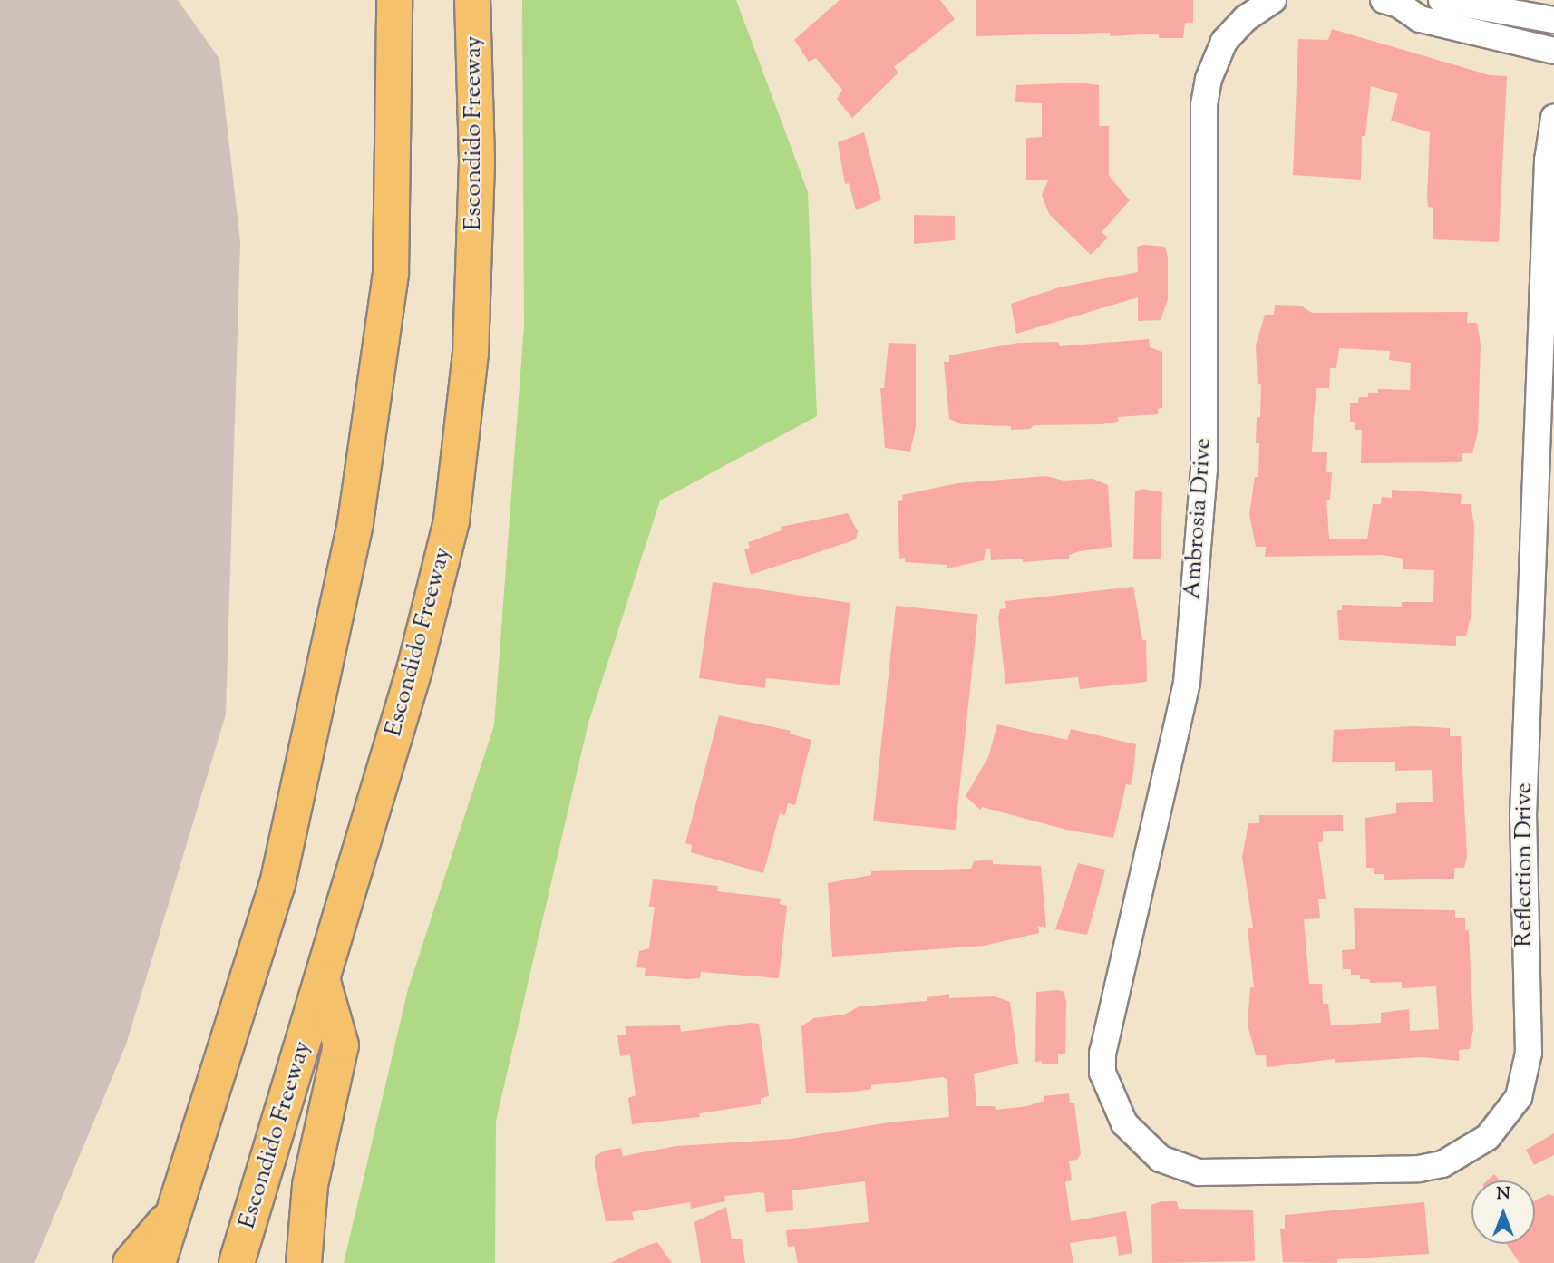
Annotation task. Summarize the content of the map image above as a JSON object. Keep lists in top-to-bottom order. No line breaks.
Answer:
{"streets":{"highway":["Escondido Freeway"],"street":["Ambrosia Drive","Reflection Drive"]},"crossings":[["Ambrosia Drive","Reflection Drive"]],"north":"top"}
